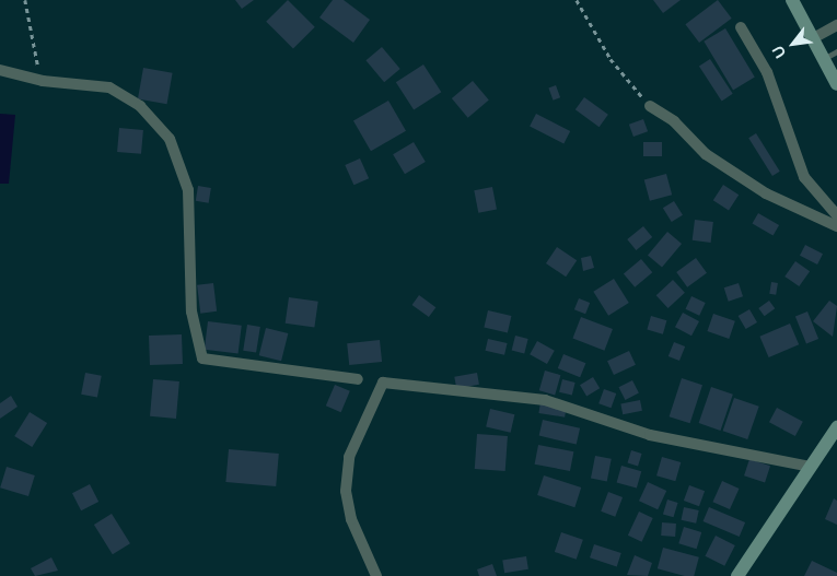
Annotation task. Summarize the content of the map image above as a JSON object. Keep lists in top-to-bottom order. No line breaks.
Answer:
{"north":"bottom left"}
